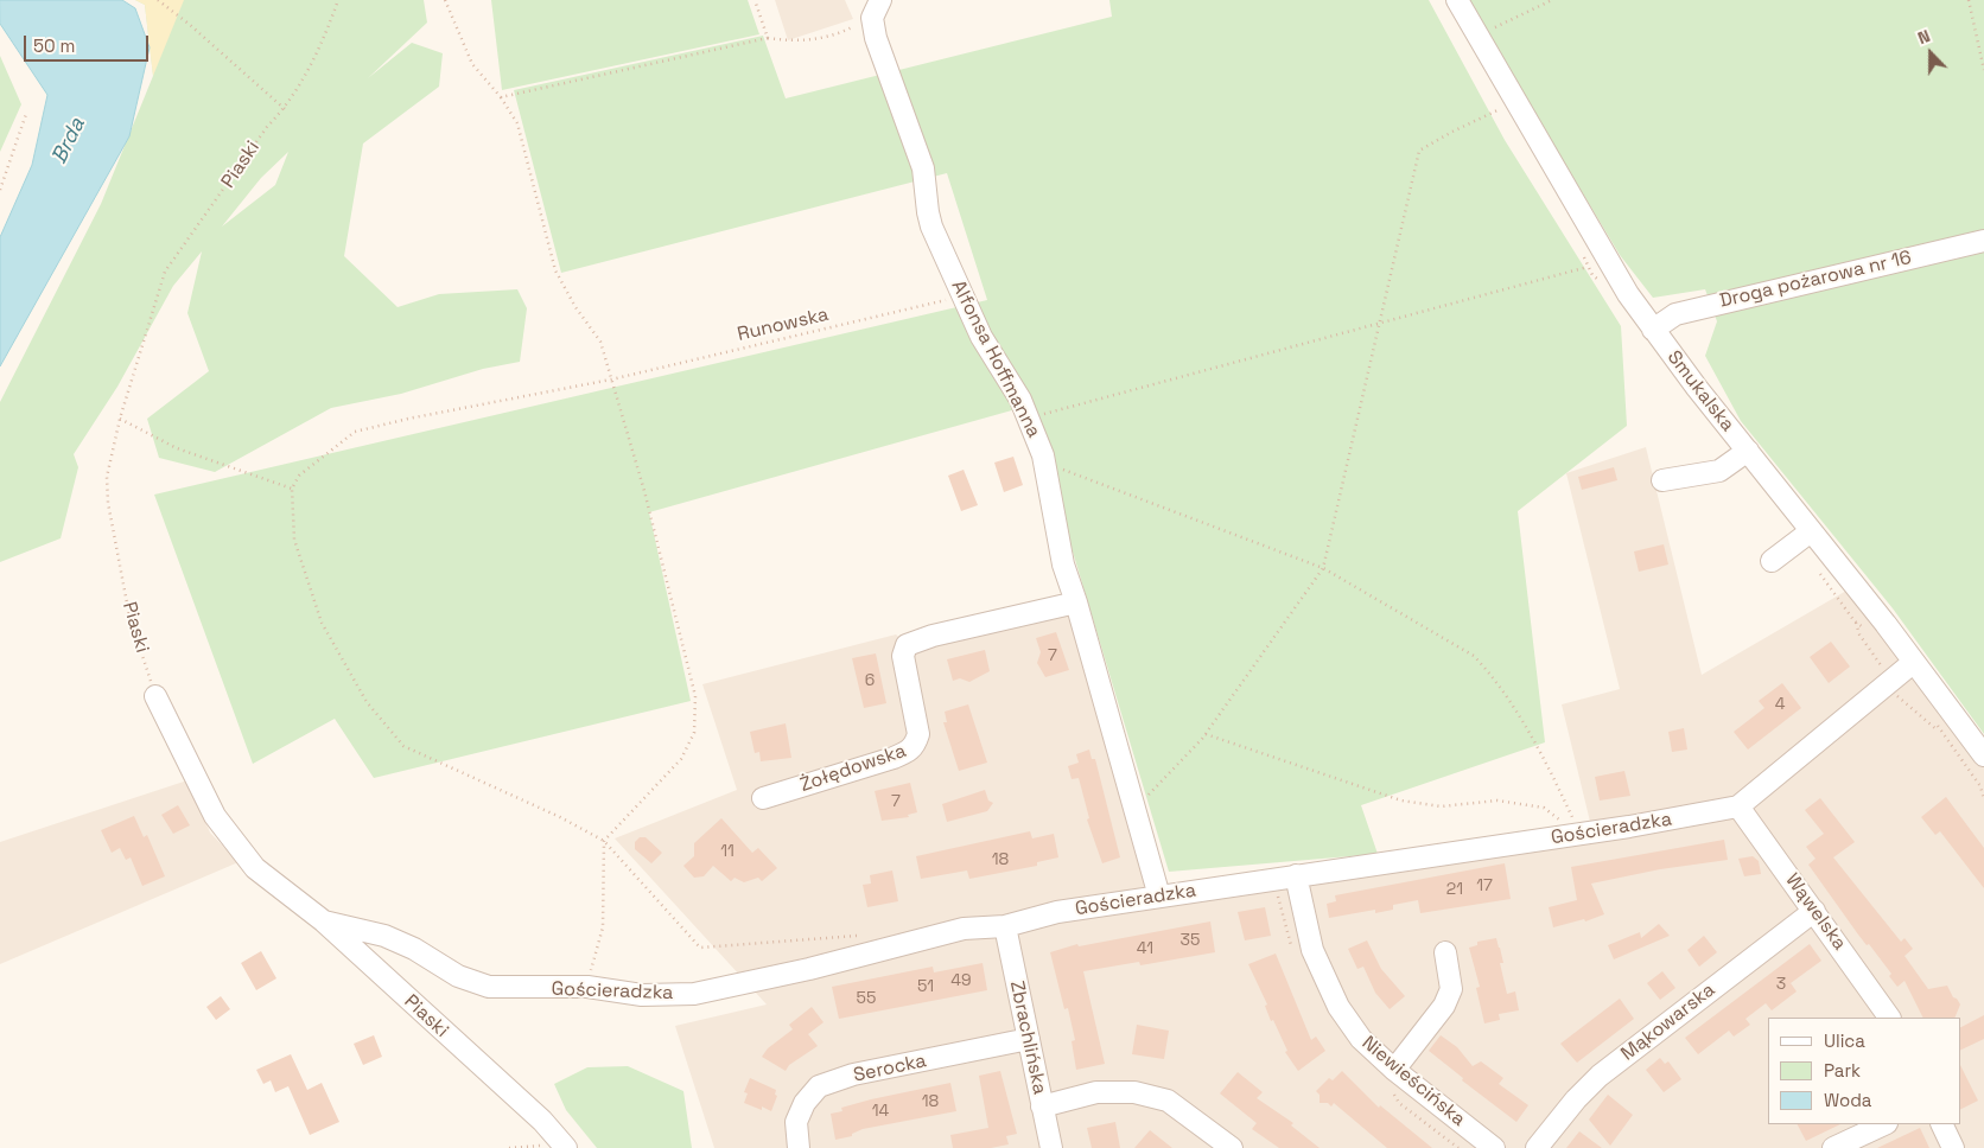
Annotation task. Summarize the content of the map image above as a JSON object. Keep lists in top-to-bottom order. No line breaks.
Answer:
{"streets":{"street":["Piaski","Droga pożarowa nr 16","Alfonsa Hoffmanna","Smukalska","Żołędowska","Gościeradzka","Wąwelska","Mąkowarska","Zbrachlińska","Serocka","Niewieścińska"],"path":["Runowska"]},"crossings":[["Piaski","Gościeradzka"],["Droga pożarowa nr 16","Smukalska"],["Runowska","Alfonsa Hoffmanna"],["Alfonsa Hoffmanna","Żołędowska"],["Alfonsa Hoffmanna","Gościeradzka"],["Smukalska","Gościeradzka"],["Gościeradzka","Wąwelska"],["Gościeradzka","Zbrachlińska"],["Gościeradzka","Niewieścińska"],["Wąwelska","Mąkowarska"],["Zbrachlińska","Serocka"]],"water":["Brda"],"house_numbers":["7","6","4","7","11","18","17","21","35","41","49","3","51","55","18","14"],"legend":["Ulica","Park","Woda"],"scale_bar":"50 m","north":"top"}
